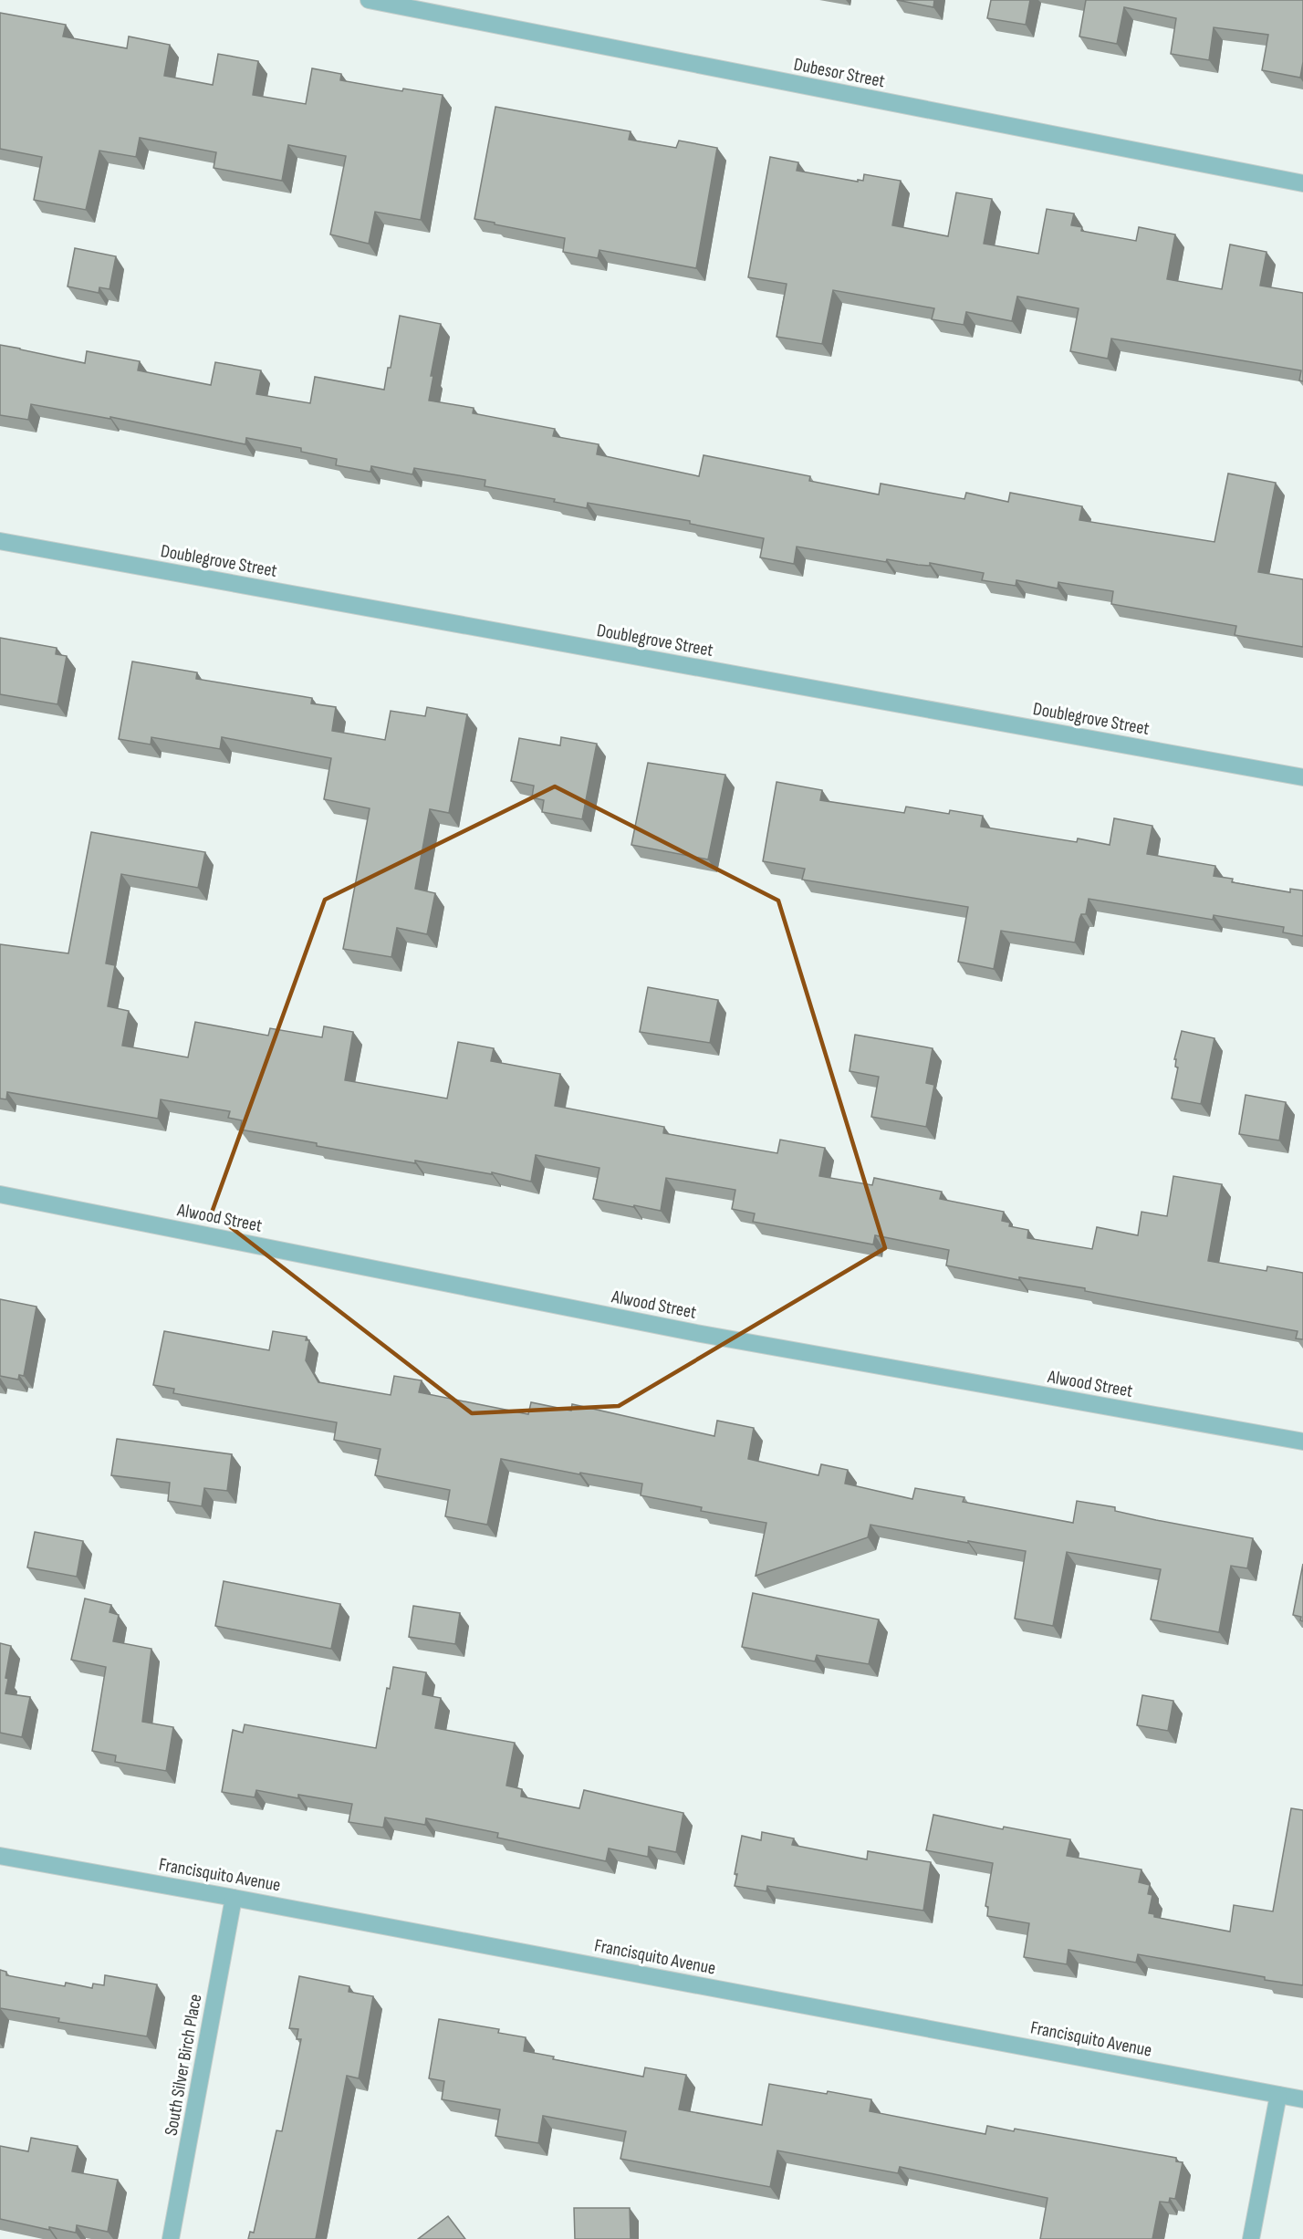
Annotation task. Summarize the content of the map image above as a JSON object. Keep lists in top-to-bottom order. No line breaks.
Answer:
{"streets":{"street":["Dubesor Street","Doublegrove Street","Alwood Street","Francisquito Avenue","South Silver Birch Place"]},"crossings":[["Francisquito Avenue","South Silver Birch Place"]]}
